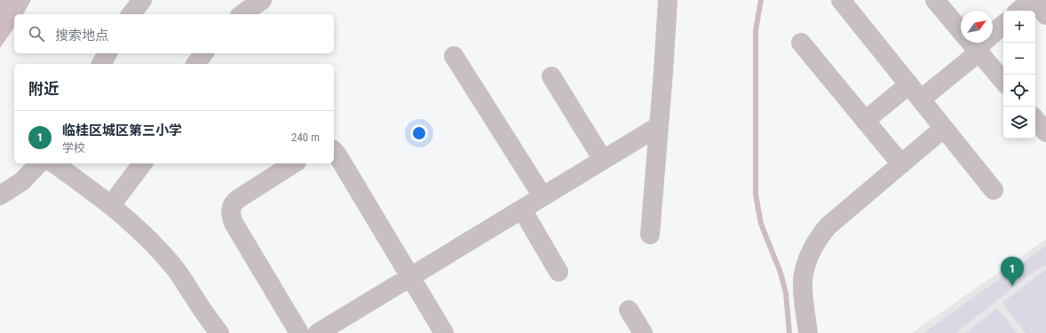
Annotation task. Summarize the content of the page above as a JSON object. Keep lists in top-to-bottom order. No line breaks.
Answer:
{"north":"top right","page":{"map_buttons":["+","−"],"search":"搜索地点","heading":"附近","list":[{"mark":"1","name":"临桂区城区第三小学","note":"学校","value":"240 m"}],"pins":"1"}}
